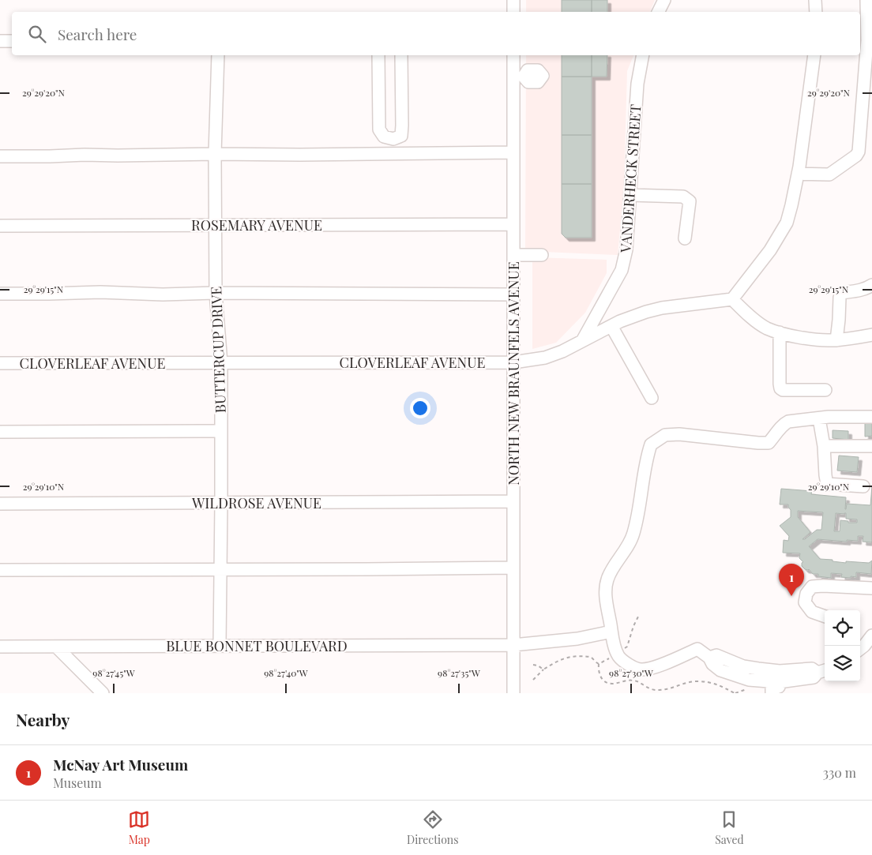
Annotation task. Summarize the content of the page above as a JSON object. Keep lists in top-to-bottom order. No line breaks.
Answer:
{"streets":{"street":["VANDERHECK STREET","ROSEMARY AVENUE","BUTTERCUP DRIVE","CLOVERLEAF AVENUE","NORTH NEW BRAUNFELS AVENUE","WILDROSE AVENUE","BLUE BONNET BOULEVARD"]},"crossings":[["VANDERHECK STREET","CLOVERLEAF AVENUE"],["ROSEMARY AVENUE","BUTTERCUP DRIVE"],["ROSEMARY AVENUE","NORTH NEW BRAUNFELS AVENUE"],["BUTTERCUP DRIVE","CLOVERLEAF AVENUE"],["BUTTERCUP DRIVE","WILDROSE AVENUE"],["BUTTERCUP DRIVE","BLUE BONNET BOULEVARD"],["CLOVERLEAF AVENUE","NORTH NEW BRAUNFELS AVENUE"],["NORTH NEW BRAUNFELS AVENUE","WILDROSE AVENUE"],["NORTH NEW BRAUNFELS AVENUE","BLUE BONNET BOULEVARD"]],"page":{"search":"Search here","pins":"1","heading":"Nearby","list":[{"mark":"1","name":"McNay Art Museum","note":"Museum","value":"330 m"}],"nav":["Map","Directions","Saved"]},"coordinates":["29°29'20\"N","29°29'15\"N","29°29'10\"N","98°27'45\"W","98°27'40\"W","98°27'35\"W","98°27'30\"W"]}
